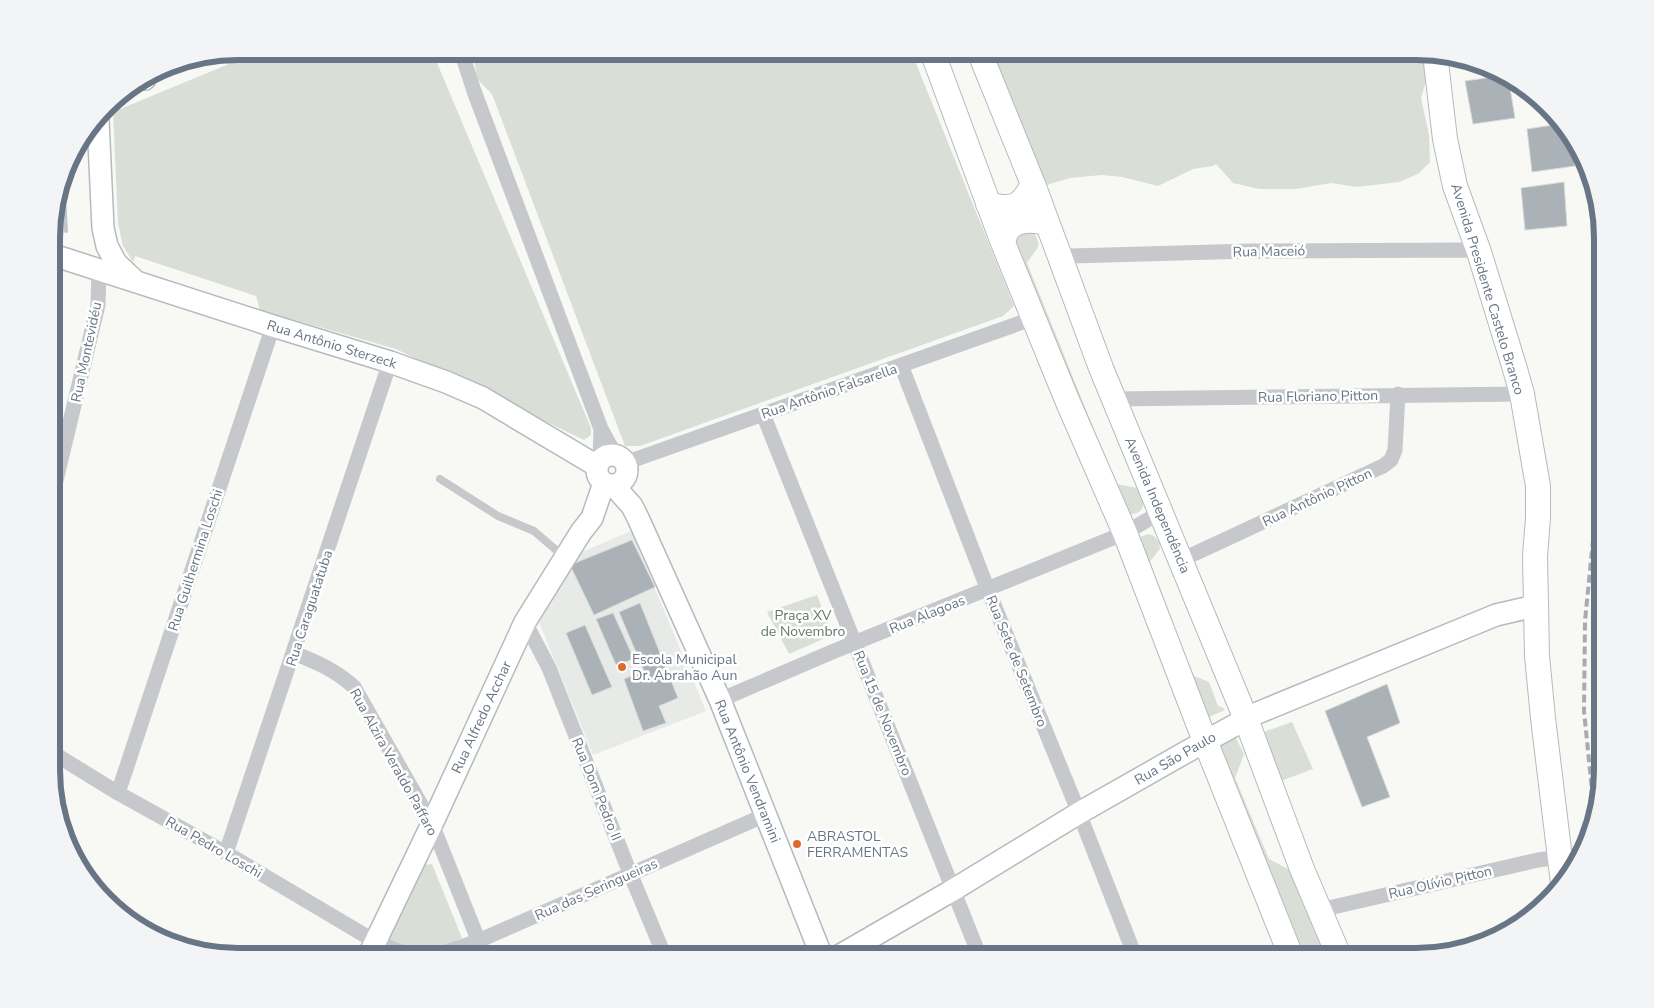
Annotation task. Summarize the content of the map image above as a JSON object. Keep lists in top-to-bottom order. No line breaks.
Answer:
{"streets":{"main road":["Avenida Presidente Castelo Branco","Avenida Independência"],"street":["Rua Maceió","Rua Antônio Sterzeck","Rua Montevidéu","Rua Antônio Falsarella","Rua Floriano Pitton","Rua Antônio Pitton","Rua Guilhermina Loschi","Rua Caraguatatuba","Rua Alagoas","Rua Sete de Setembro","Rua 15 de Novembro","Rua Alfredo Acchar","Rua São Paulo","Rua Alzira Veraldo Paffaro","Rua Antônio Vendramini","Rua Dom Pedro II","Rua Pedro Loschi","Rua Olívio Pitton","Rua das Seringueiras"]},"crossings":[["Rua Maceió","Avenida Presidente Castelo Branco"],["Rua Maceió","Avenida Independência"],["Avenida Presidente Castelo Branco","Rua Floriano Pitton"],["Avenida Presidente Castelo Branco","Rua São Paulo"],["Avenida Presidente Castelo Branco","Rua Olívio Pitton"],["Rua Antônio Sterzeck","Rua Montevidéu"],["Rua Antônio Sterzeck","Rua Antônio Falsarella"],["Rua Antônio Sterzeck","Rua Guilhermina Loschi"],["Rua Antônio Sterzeck","Rua Caraguatatuba"],["Rua Antônio Sterzeck","Rua Alfredo Acchar"],["Rua Antônio Sterzeck","Rua Antônio Vendramini"],["Rua Antônio Falsarella","Rua Sete de Setembro"],["Rua Antônio Falsarella","Rua 15 de Novembro"],["Rua Antônio Falsarella","Rua Alfredo Acchar"],["Rua Antônio Falsarella","Rua Antônio Vendramini"],["Rua Floriano Pitton","Rua Antônio Pitton"],["Rua Floriano Pitton","Avenida Independência"],["Rua Antônio Pitton","Avenida Independência"],["Avenida Independência","Rua Alagoas"],["Avenida Independência","Rua São Paulo"],["Avenida Independência","Rua Olívio Pitton"],["Rua Guilhermina Loschi","Rua Pedro Loschi"],["Rua Caraguatatuba","Rua Alzira Veraldo Paffaro"],["Rua Caraguatatuba","Rua Pedro Loschi"],["Rua Alagoas","Rua Sete de Setembro"],["Rua Alagoas","Rua 15 de Novembro"],["Rua Alagoas","Rua Antônio Vendramini"],["Rua Sete de Setembro","Rua São Paulo"],["Rua 15 de Novembro","Rua São Paulo"],["Rua Alfredo Acchar","Rua Alzira Veraldo Paffaro"],["Rua Alfredo Acchar","Rua Antônio Vendramini"],["Rua Alfredo Acchar","Rua Dom Pedro II"],["Rua Alzira Veraldo Paffaro","Rua das Seringueiras"],["Rua Antônio Vendramini","Rua das Seringueiras"],["Rua Dom Pedro II","Rua das Seringueiras"]],"parks":["Praça XV de Novembro"],"places":["Escola Municipal Dr. Abrahão Aun","ABRASTOL FERRAMENTAS"]}
